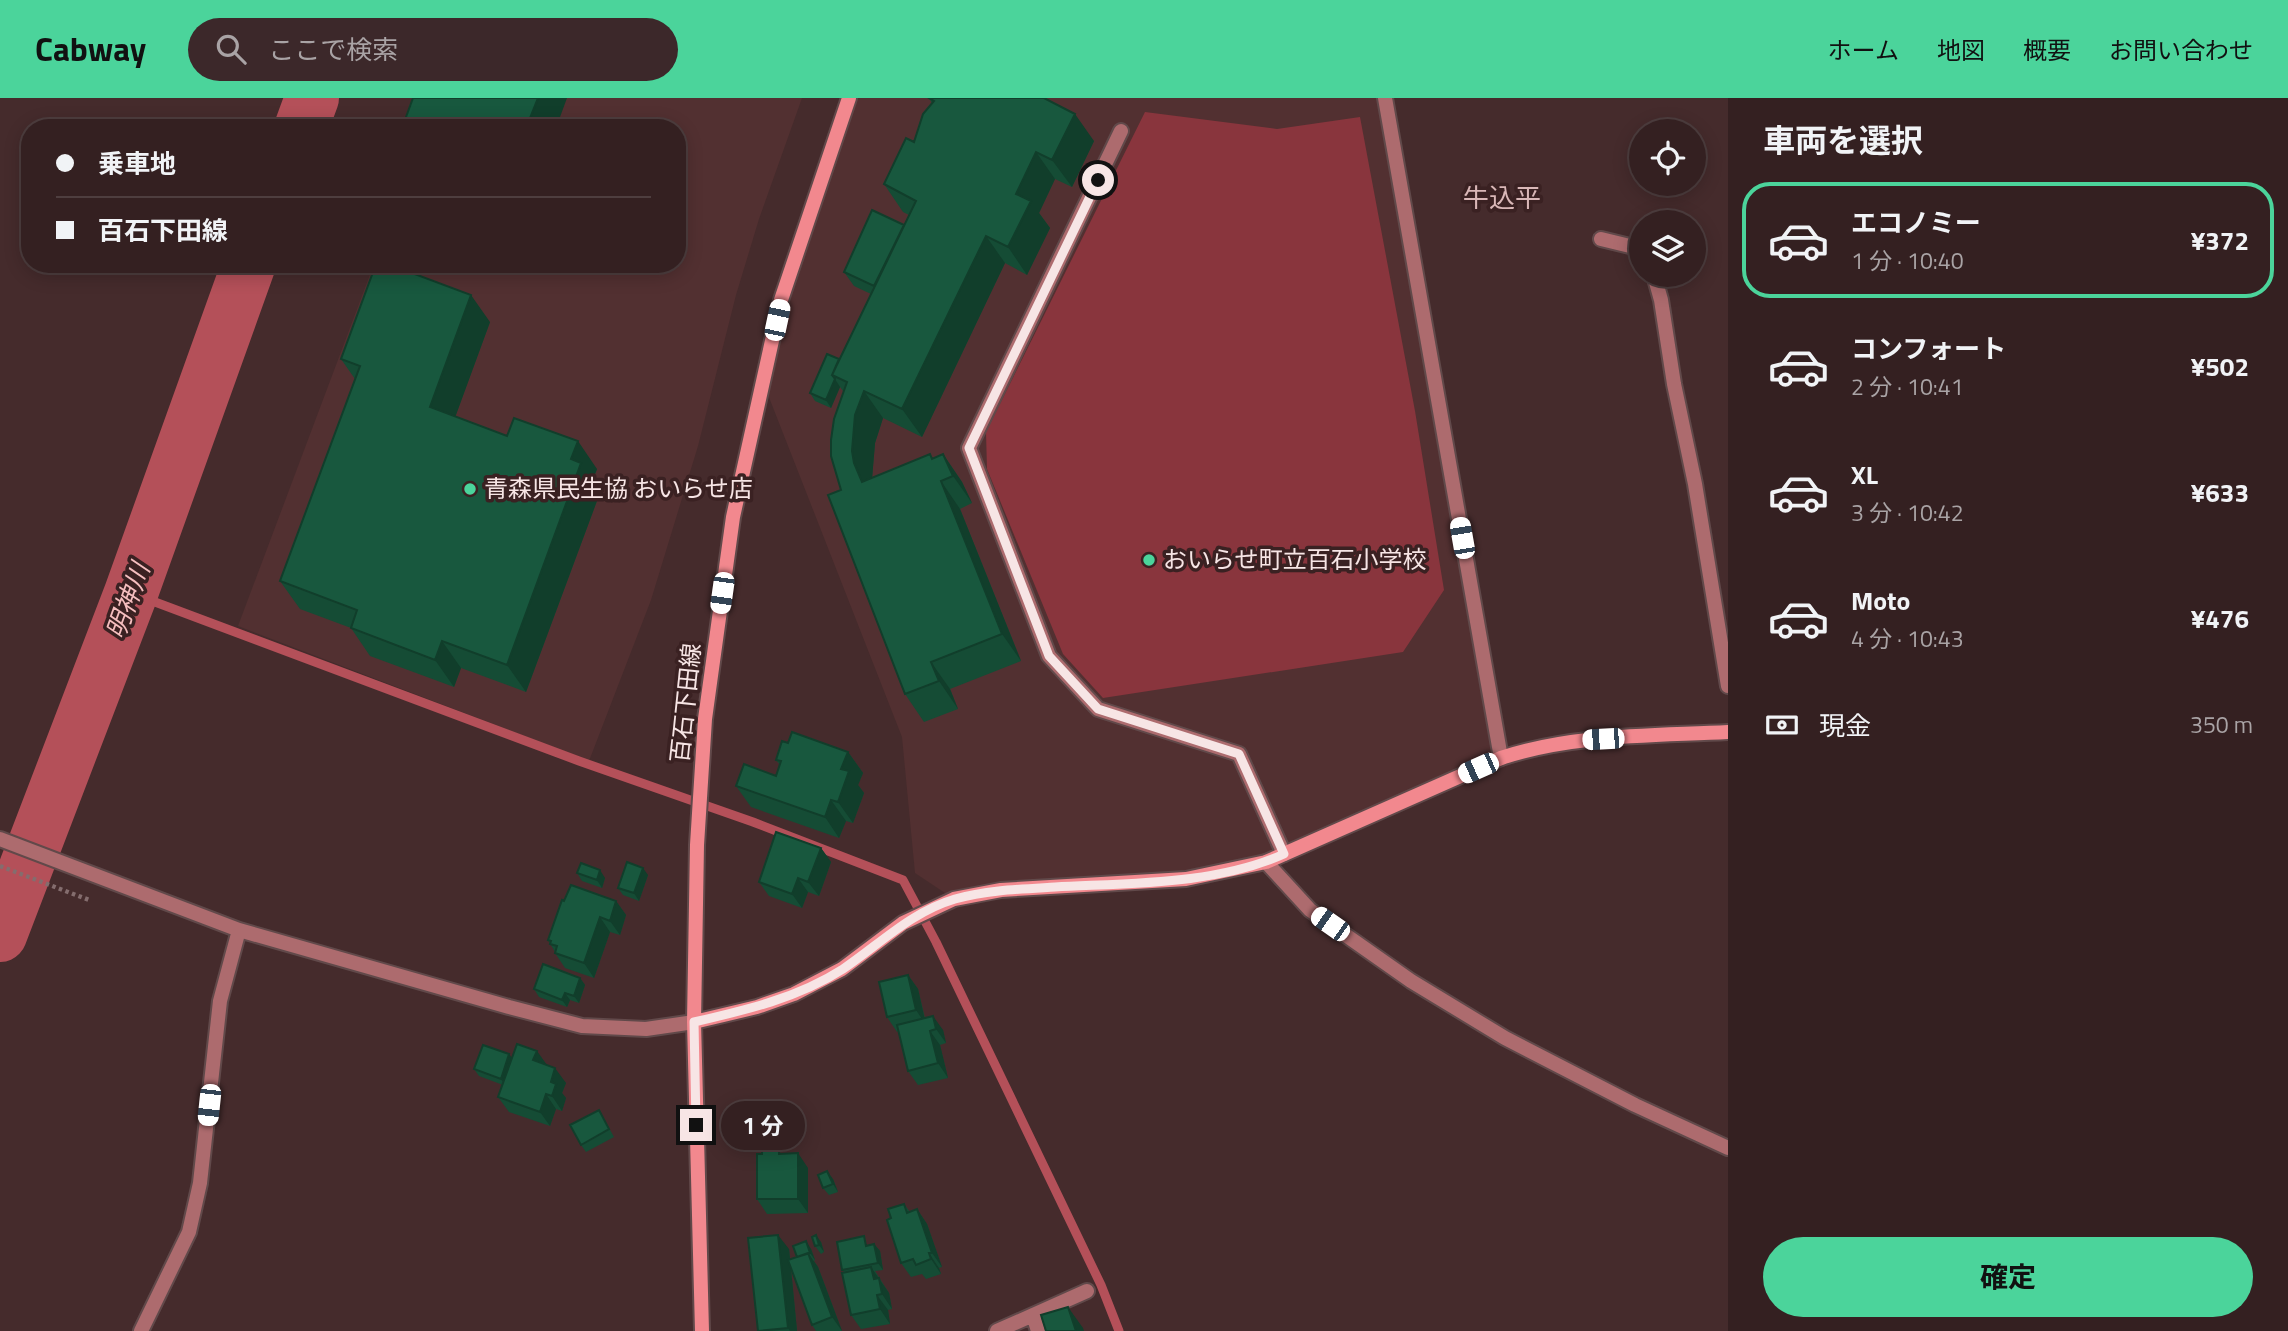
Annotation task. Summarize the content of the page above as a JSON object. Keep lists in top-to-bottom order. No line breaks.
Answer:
{"streets":{"main road":["百石下田線"]},"districts":["牛込平"],"water":["明神川"],"places":["青森県民生協 おいらせ店","おいらせ町立百石小学校"],"page":{"header":"Cabway","search":"ここで検索","nav":["ホーム","地図","概要","お問い合わせ"],"heading":"車両を選択","banner":["乗車地","百石下田線"],"list":[{"name":"エコノミー","note":"1 分 · 10:40","value":"¥372"},{"name":"コンフォート","note":"2 分 · 10:41","value":"¥502"},{"name":"XL","note":"3 分 · 10:42","value":"¥633"},{"name":"Moto","note":"4 分 · 10:43","value":"¥476"}],"pay":["現金","350 m"],"bubble":"1 分","buttons":"確定"}}
